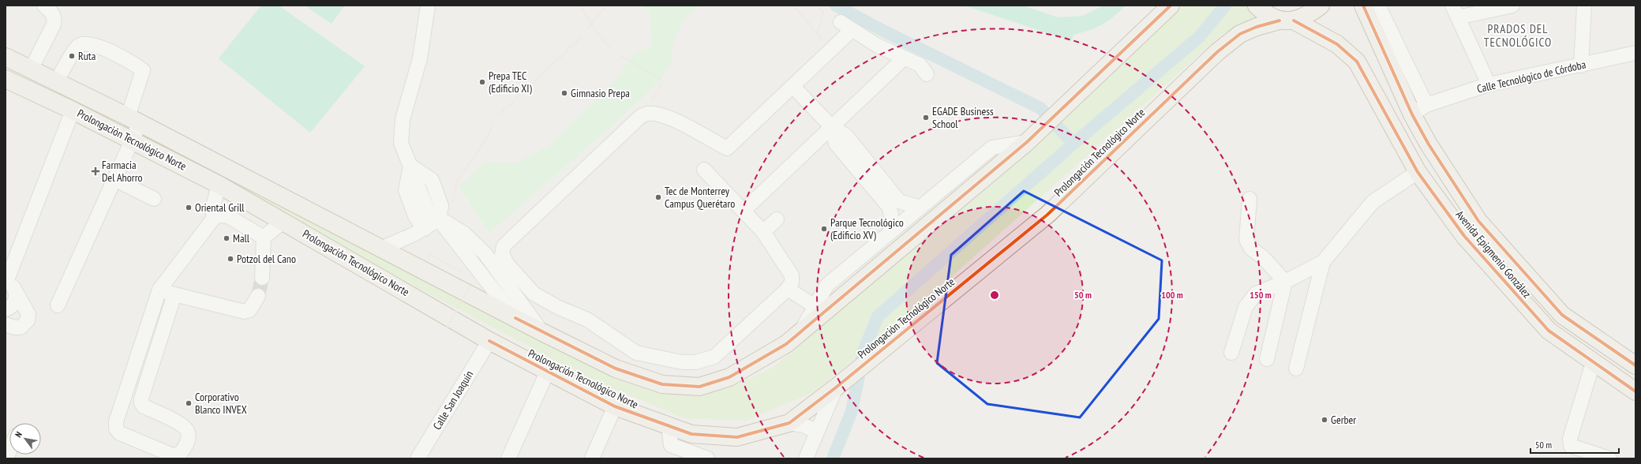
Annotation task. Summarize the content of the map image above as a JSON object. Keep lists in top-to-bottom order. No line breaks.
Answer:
{"streets":{"main road":["Prolongación Tecnológico Norte","Avenida Epigmenio González"],"street":["Calle Tecnológico de Córdoba","Calle San Joaquín"]},"crossings":[["Calle Tecnológico de Córdoba","Avenida Epigmenio González"],["Prolongación Tecnológico Norte","Avenida Epigmenio González"],["Prolongación Tecnológico Norte","Calle San Joaquín"]],"districts":["PRADOS DEL TECNOLÓGICO"],"places":{"other":["Ruta","Prepa TEC (Edificio XI)","Gimnasio Prepa","EGADE Business School","Tec de Monterrey Campus Querétaro","Oriental Grill","Parque Tecnológico (Edificio XV)","Mall","Potzol del Cano","Corporativo Blanco INVEX","Gerber"],"health":["Farmacia Del Ahorro"]},"scale_bar":"50 m","north":"top left","rings":["50 m","100 m","150 m"]}
